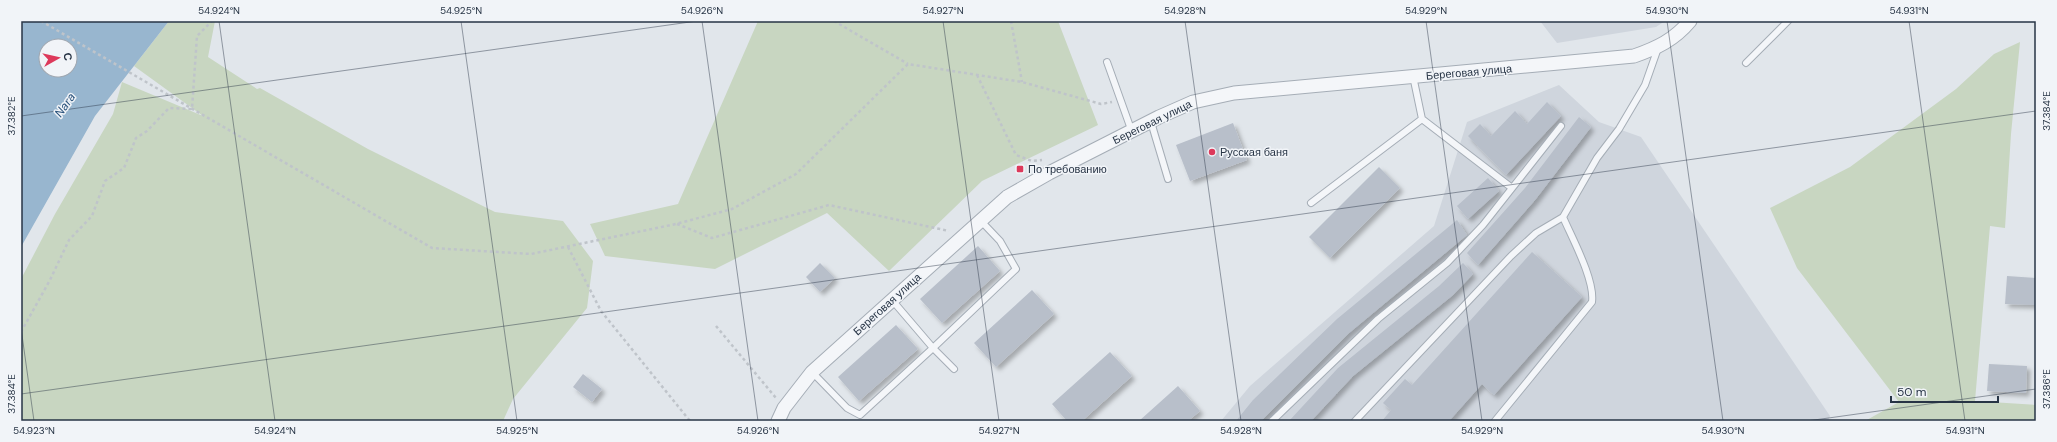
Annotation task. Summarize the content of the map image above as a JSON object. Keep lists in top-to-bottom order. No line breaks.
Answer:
{"streets":{"street":["Береговая улица"]},"water":["Nara"],"places":{"other":["Русская баня"],"transit":["По требованию"]},"scale_bar":"50 m","north":"right","coordinates":["54.924°N","54.925°N","54.926°N","54.927°N","54.928°N","54.929°N","54.930°N","54.931°N","37.384°E","37.382°E","37.386°E","54.923°N"]}
